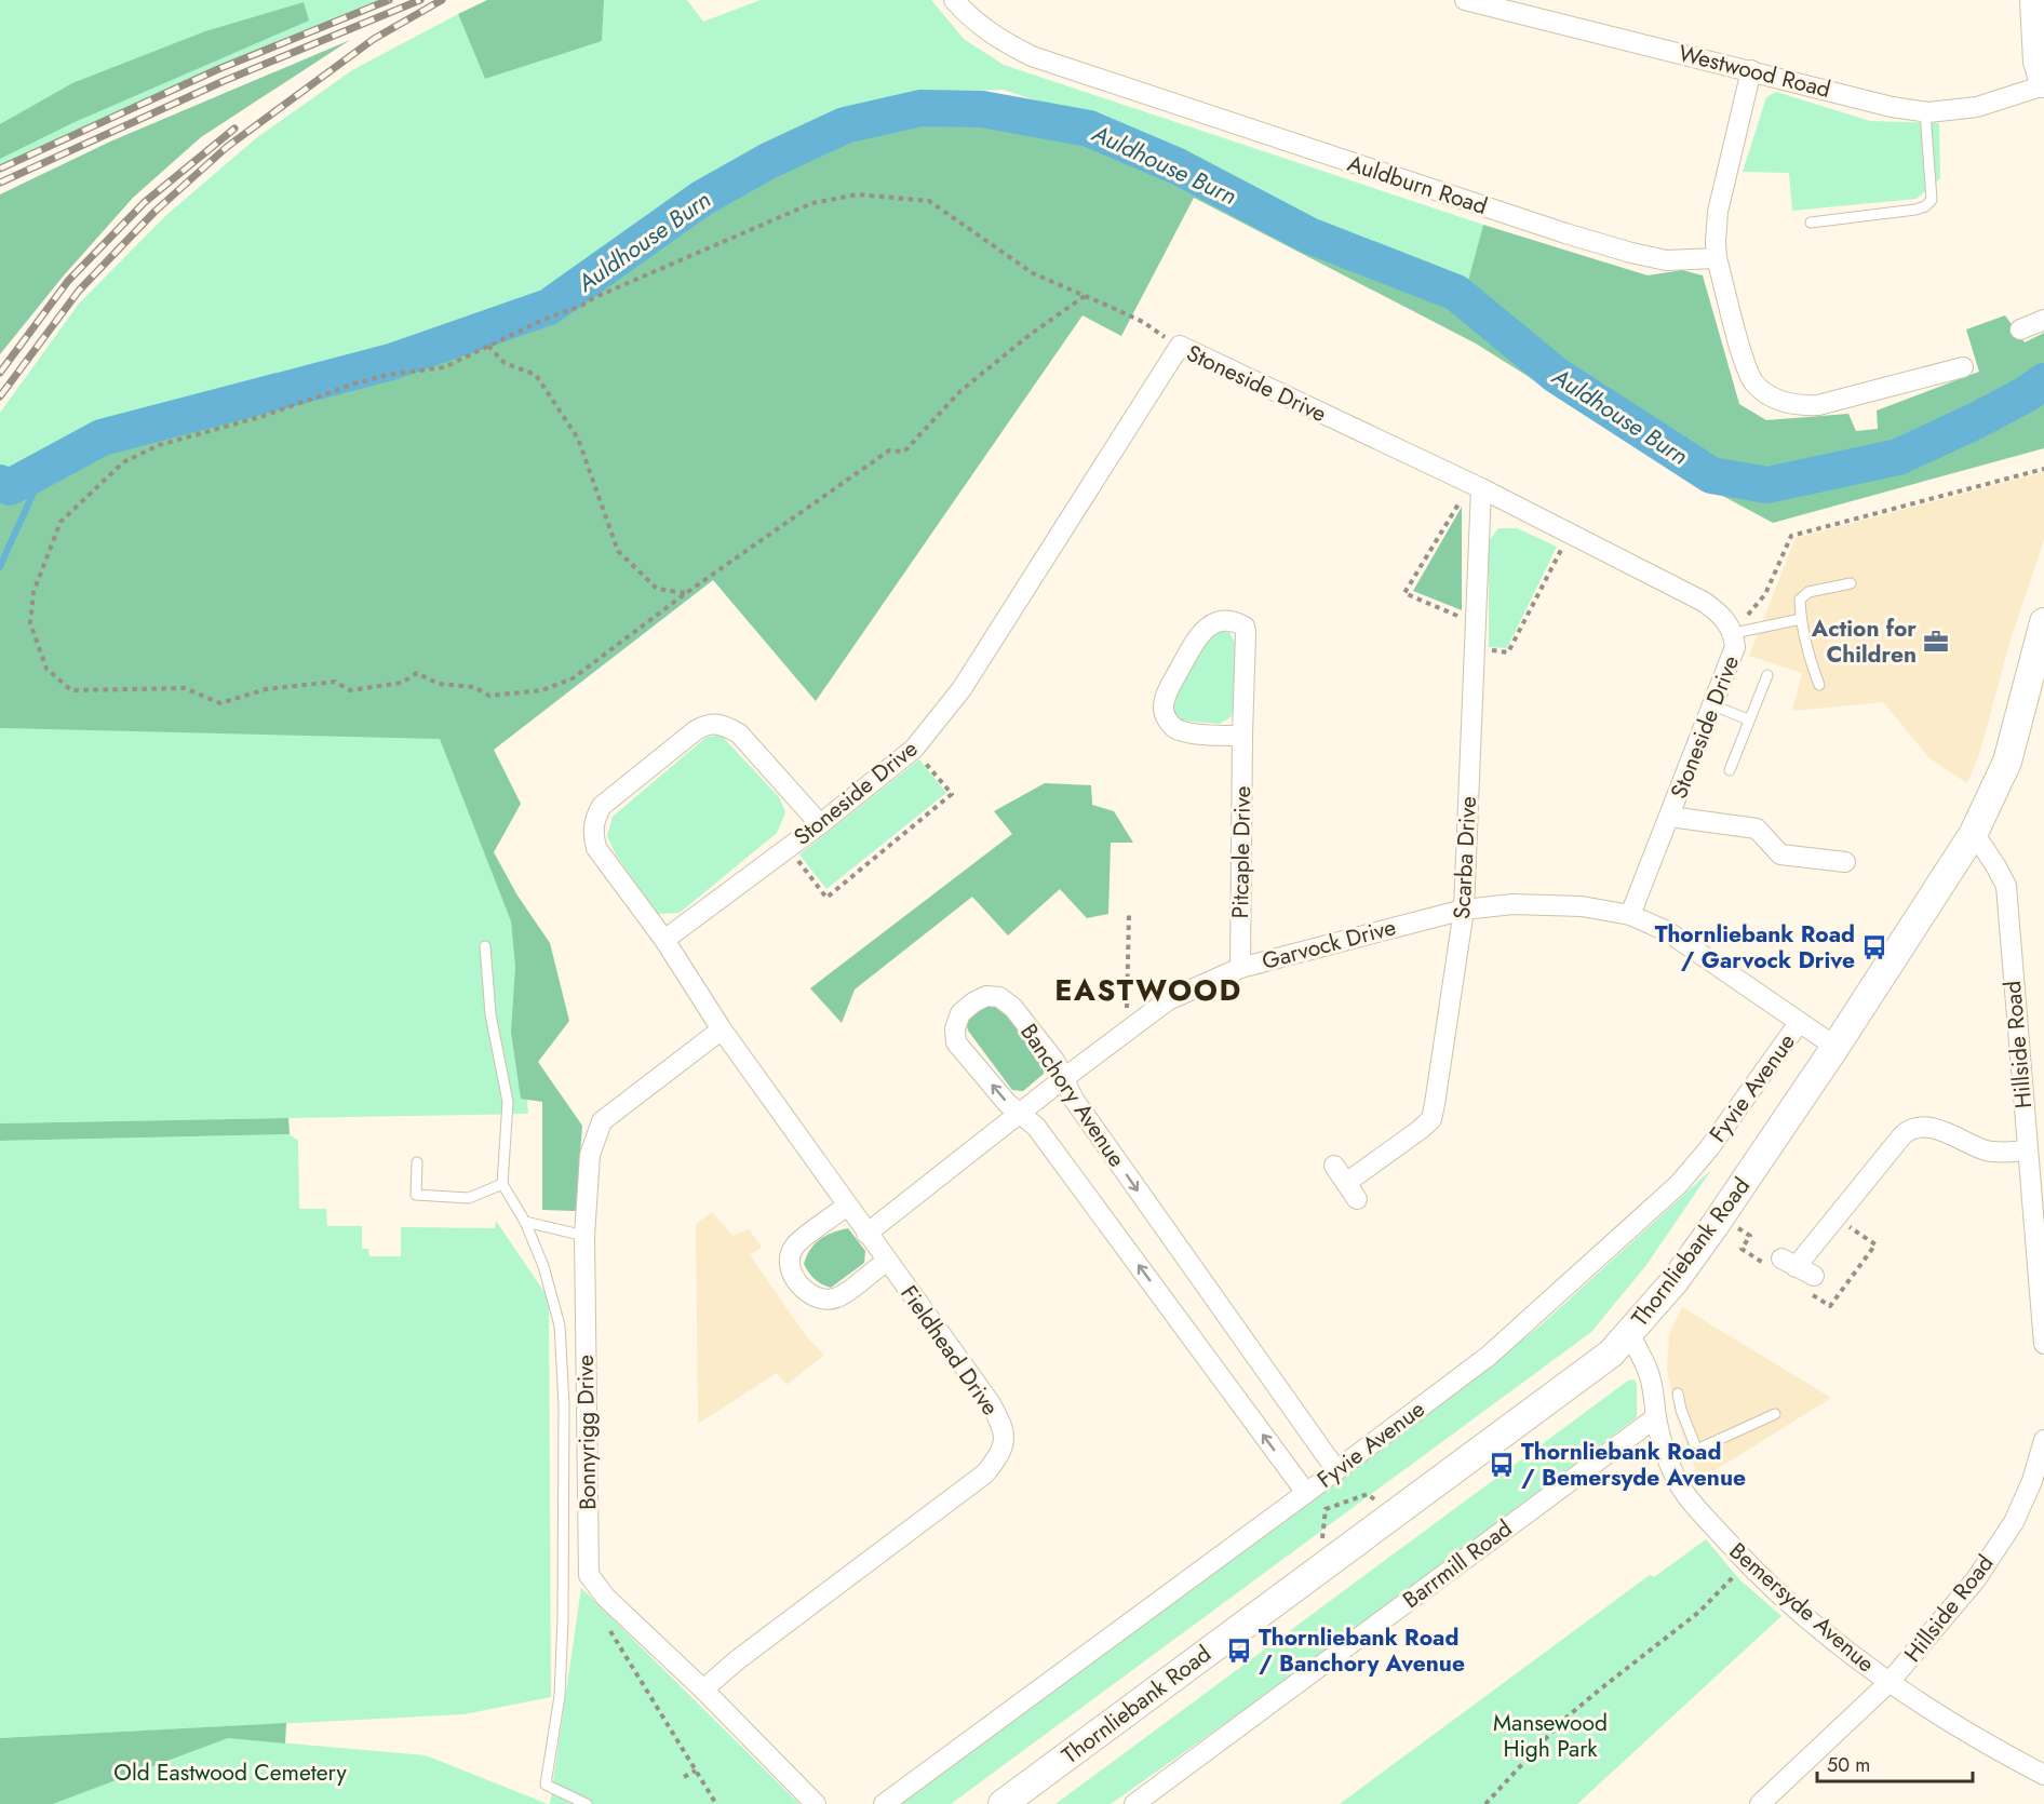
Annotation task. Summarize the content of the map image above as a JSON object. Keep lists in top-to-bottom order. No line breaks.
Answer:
{"streets":{"main road":["Thornliebank Road"],"street":["Westwood Road","Auldburn Road","Stoneside Drive","Pitcaple Drive","Scarba Drive","Garvock Drive","Hillside Road","Fyvie Avenue","Banchory Avenue","Fieldhead Drive","Bonnyrigg Drive","Barrmill Road","Bemersyde Avenue"]},"crossings":[["Stoneside Drive","Scarba Drive"],["Stoneside Drive","Garvock Drive"],["Stoneside Drive","Fieldhead Drive"],["Pitcaple Drive","Garvock Drive"],["Scarba Drive","Garvock Drive"],["Garvock Drive","Fyvie Avenue"],["Garvock Drive","Banchory Avenue"],["Garvock Drive","Thornliebank Road"],["Garvock Drive","Fieldhead Drive"],["Hillside Road","Thornliebank Road"],["Hillside Road","Bemersyde Avenue"],["Fyvie Avenue","Banchory Avenue"],["Thornliebank Road","Bemersyde Avenue"],["Fieldhead Drive","Bonnyrigg Drive"],["Barrmill Road","Bemersyde Avenue"]],"districts":["EASTWOOD"],"water":["Auldhouse Burn"],"parks":["Mansewood High Park","Old Eastwood Cemetery"],"places":{"office":["Action for Children"],"bus stop":["Thornliebank Road / Garvock Drive","Thornliebank Road / Bemersyde Avenue","Thornliebank Road / Banchory Avenue"]},"scale_bar":"50 m"}
